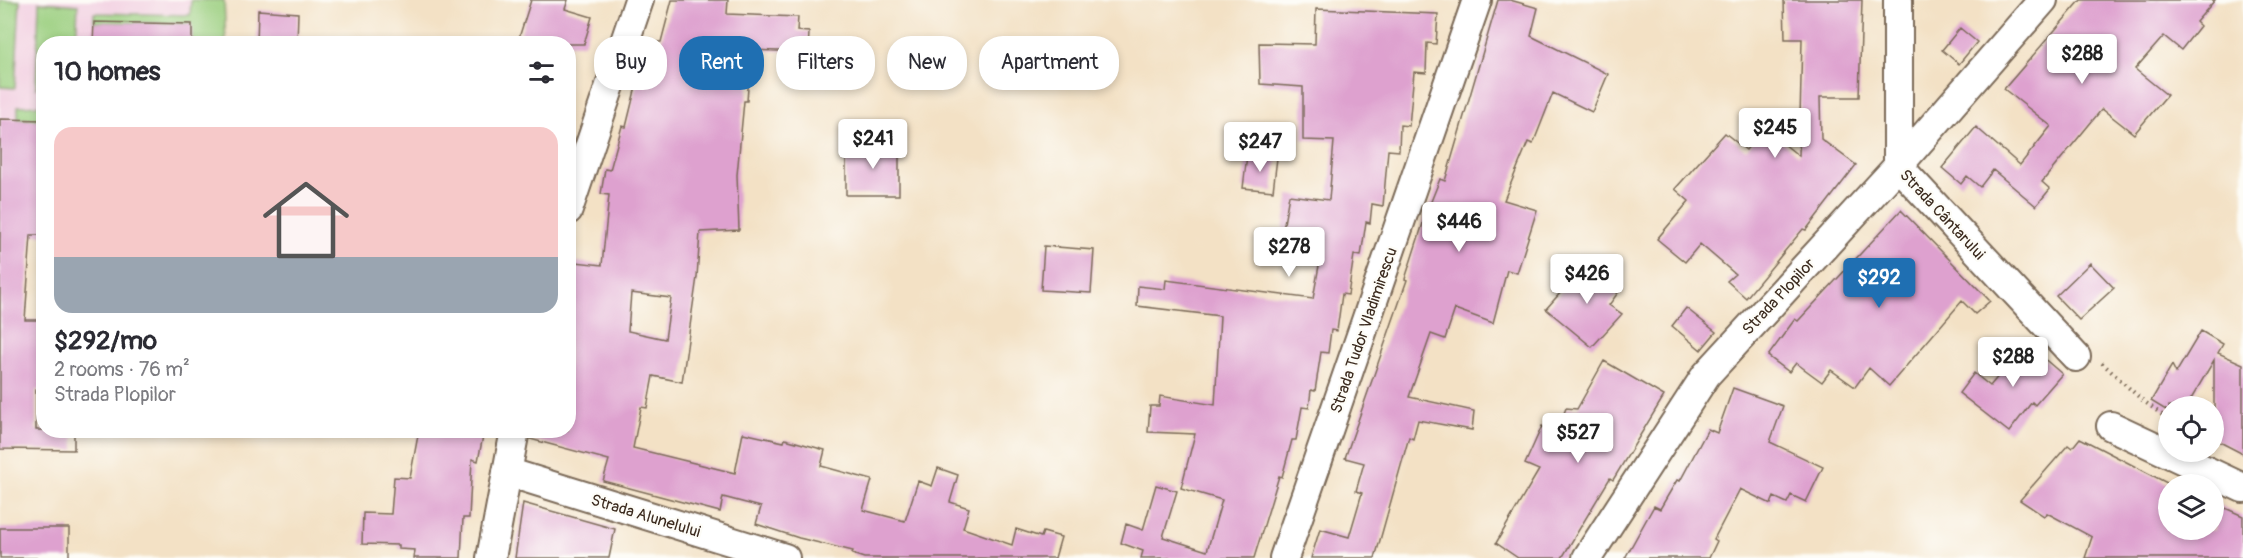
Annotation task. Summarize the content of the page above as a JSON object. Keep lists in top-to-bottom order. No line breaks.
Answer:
{"streets":{"street":["Strada Cântarului","Strada Plopilor","Strada Tudor Vladimirescu","Strada Alunelului"]},"crossings":[["Strada Cântarului","Strada Plopilor"]],"page":{"price":["$288","$245","$241","$247","$446","$278","$426","$292","$288","$527"],"chip":["Buy","Rent","Filters","New","Apartment"],"heading":"10 homes","list":[{"name":"$292/mo","note":"2 rooms · 76 m² · Strada Plopilor"}]}}
